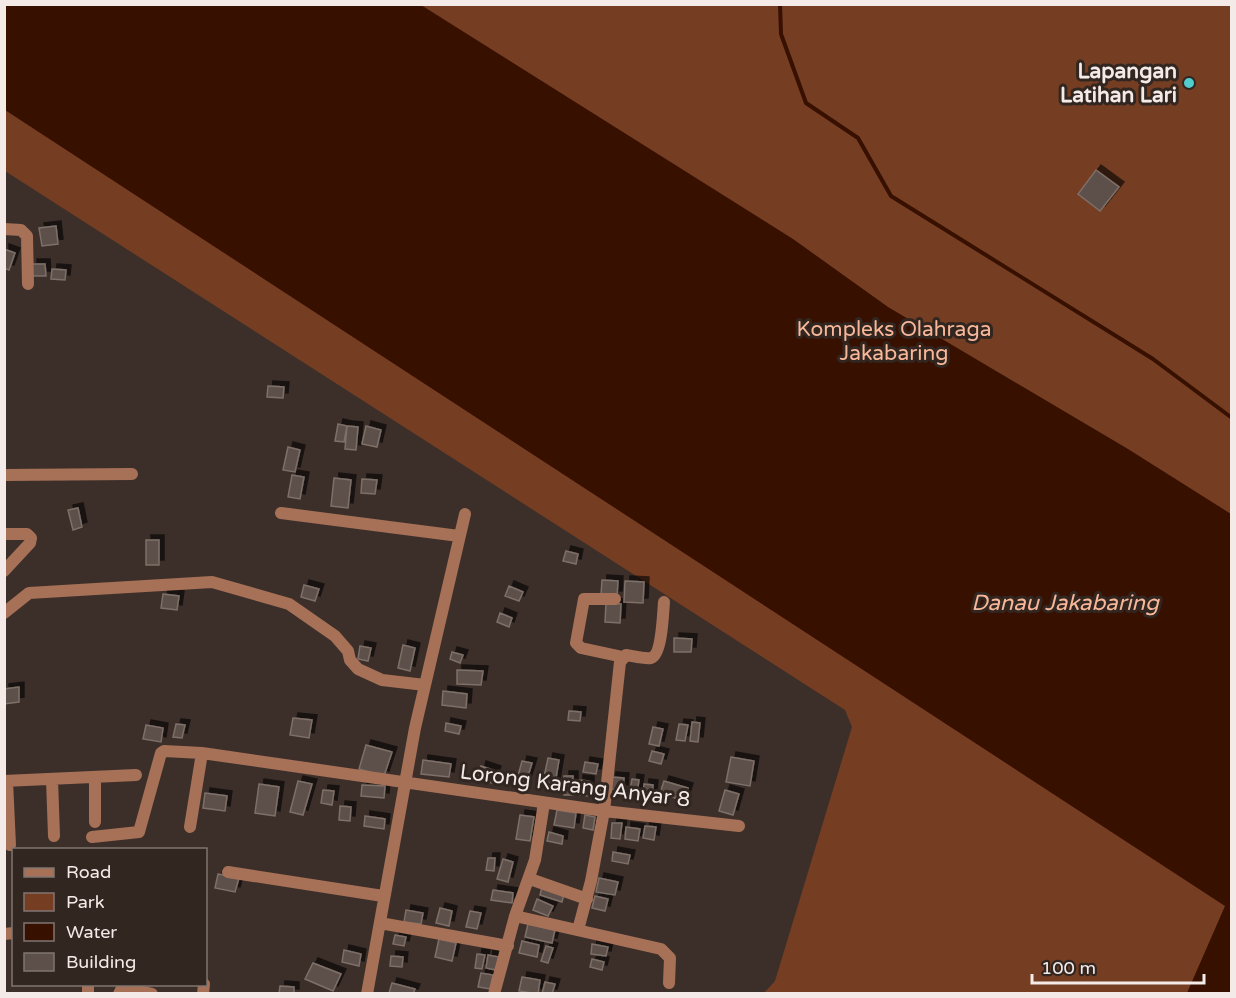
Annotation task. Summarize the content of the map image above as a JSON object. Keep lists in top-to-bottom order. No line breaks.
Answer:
{"streets":{"street":["Lorong Karang Anyar 8"]},"water":["Danau Jakabaring"],"parks":["Kompleks Olahraga Jakabaring"],"places":["Lapangan Latihan Lari"],"legend":["Road","Park","Water","Building"],"scale_bar":"100 m"}
